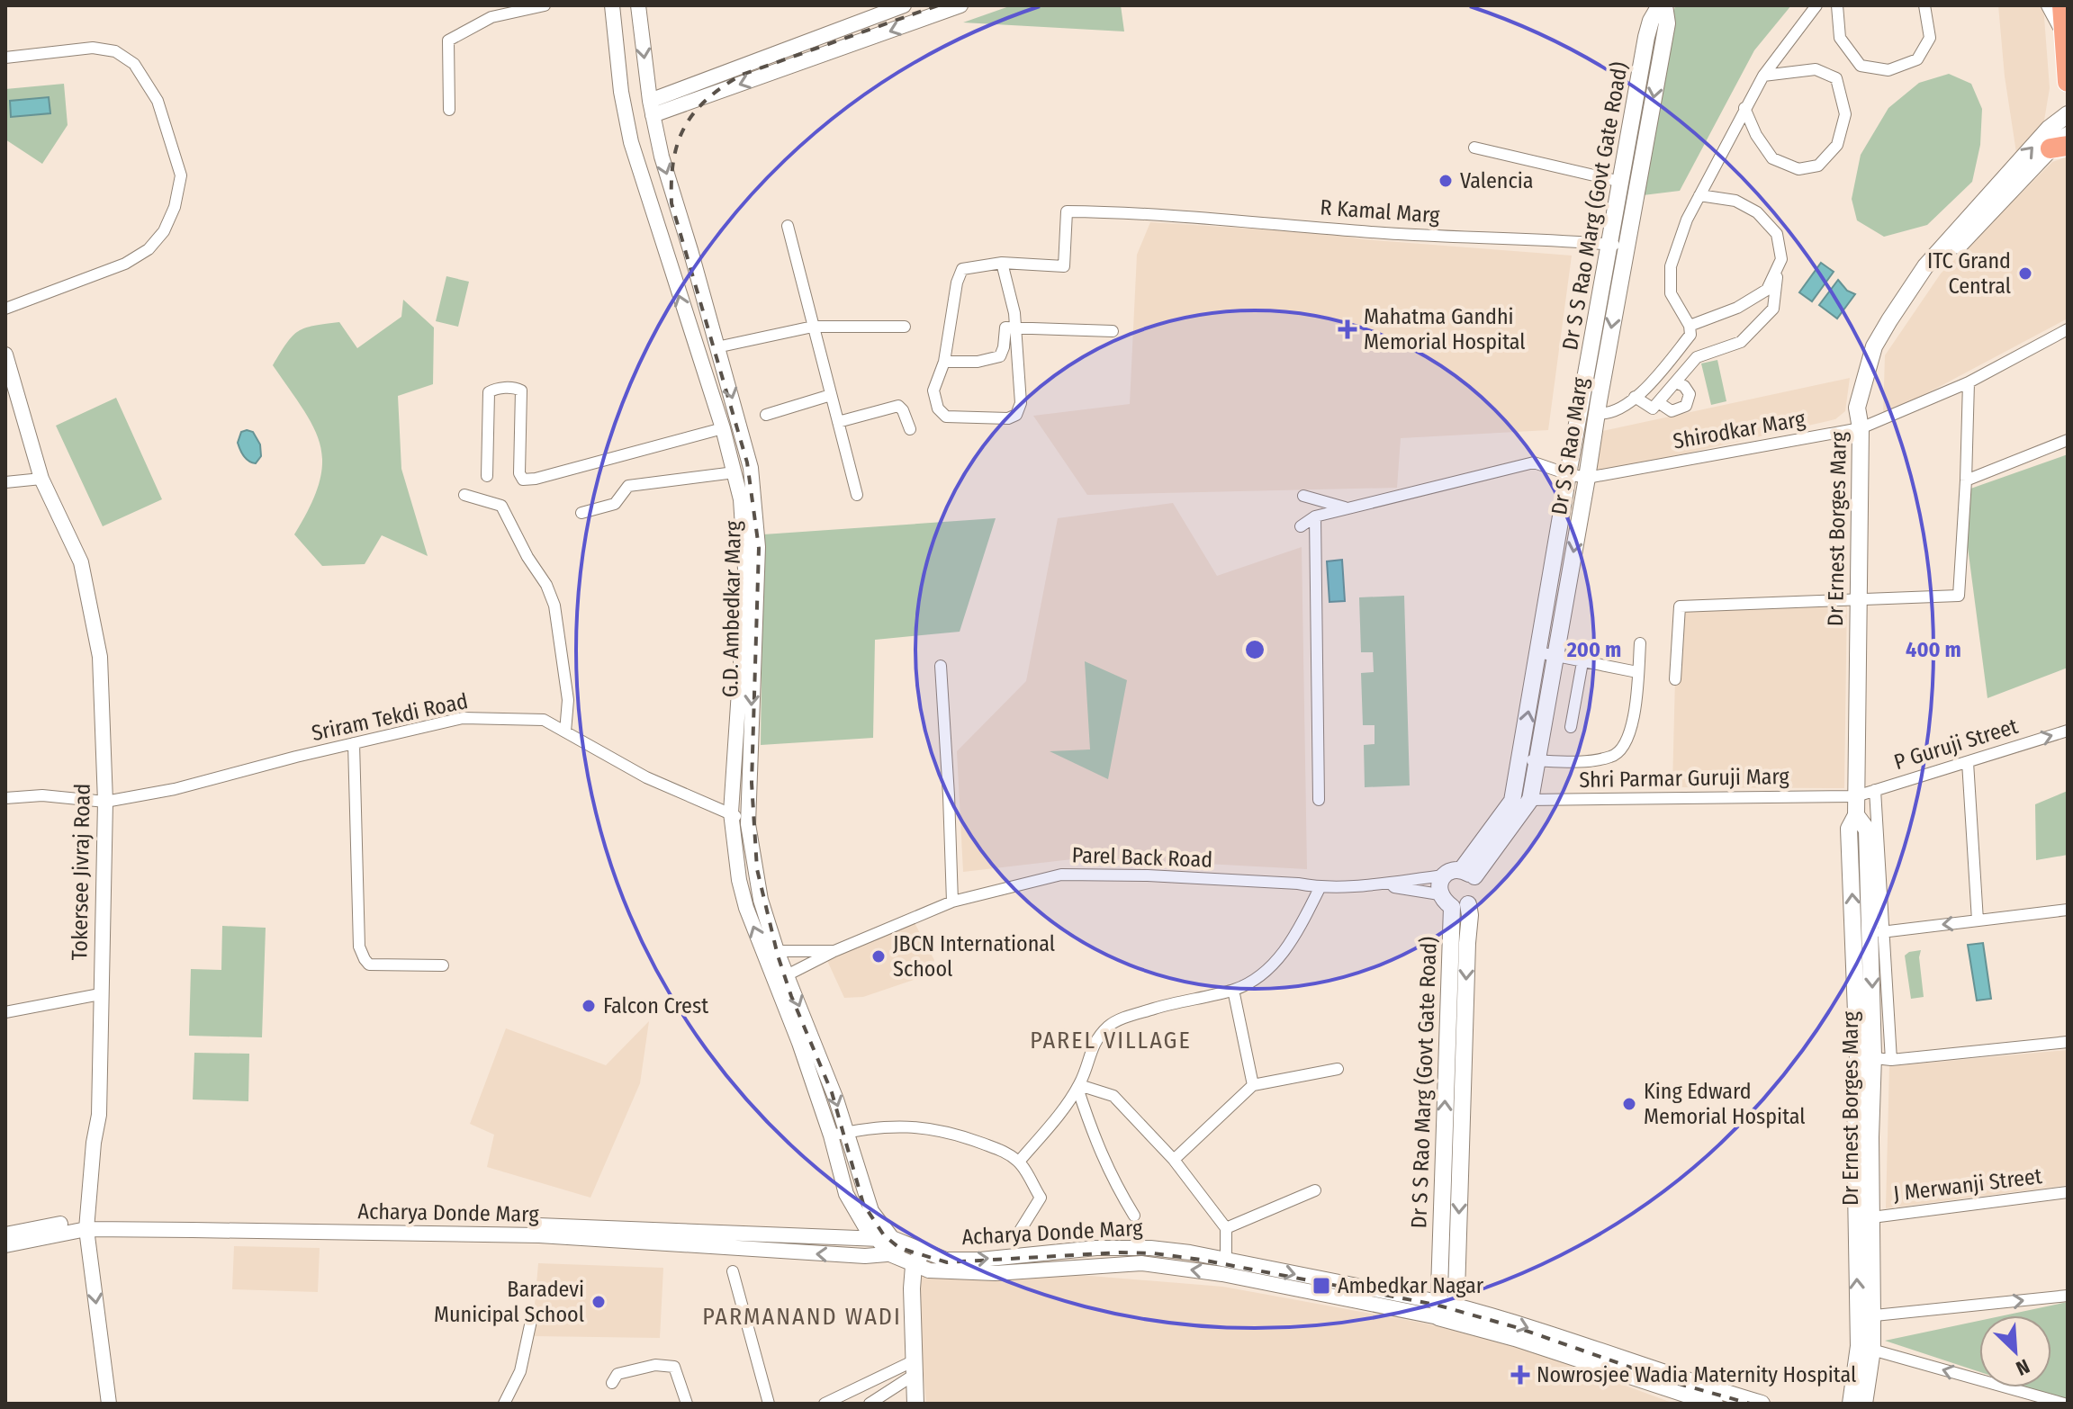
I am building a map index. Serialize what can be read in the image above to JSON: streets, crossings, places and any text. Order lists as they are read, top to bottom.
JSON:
{
  "streets": {
    "main road": [
      "Dr S S Rao Marg (Govt Gate Road)",
      "Dr S S Rao Marg",
      "Dr Ernest Borges Marg",
      "Acharya Donde Marg"
    ],
    "street": [
      "R Kamal Marg",
      "Shirodkar Marg",
      "G.D. Ambedkar Marg",
      "Sriram Tekdi Road",
      "P Guruji Street",
      "Shri Parmar Guruji Marg",
      "Parel Back Road",
      "Tokersee Jivraj Road",
      "J Merwanji Street"
    ]
  },
  "crossings": [
    ["Dr S S Rao Marg (Govt Gate Road)", "R Kamal Marg"],
    ["Dr S S Rao Marg (Govt Gate Road)", "Shirodkar Marg"],
    ["Dr S S Rao Marg (Govt Gate Road)", "Dr S S Rao Marg"],
    ["Dr S S Rao Marg (Govt Gate Road)", "Shri Parmar Guruji Marg"],
    ["Dr S S Rao Marg (Govt Gate Road)", "Parel Back Road"],
    ["Dr S S Rao Marg (Govt Gate Road)", "Acharya Donde Marg"],
    ["R Kamal Marg", "Dr S S Rao Marg"],
    ["Shirodkar Marg", "Dr S S Rao Marg"],
    ["Shirodkar Marg", "Dr Ernest Borges Marg"],
    ["Dr S S Rao Marg", "Shri Parmar Guruji Marg"],
    ["Dr S S Rao Marg", "Parel Back Road"],
    ["Dr Ernest Borges Marg", "P Guruji Street"],
    ["Dr Ernest Borges Marg", "Shri Parmar Guruji Marg"],
    ["Dr Ernest Borges Marg", "J Merwanji Street"],
    ["G.D. Ambedkar Marg", "Sriram Tekdi Road"],
    ["G.D. Ambedkar Marg", "Parel Back Road"],
    ["Sriram Tekdi Road", "Tokersee Jivraj Road"],
    ["P Guruji Street", "Shri Parmar Guruji Marg"],
    ["Tokersee Jivraj Road", "Acharya Donde Marg"]
  ],
  "one_way": ["Dr S S Rao Marg", "P Guruji Street"],
  "districts": ["PAREL VILLAGE", "PARMANAND WADI"],
  "places": {
    "other": [
      "Valencia",
      "ITC Grand Central",
      "JBCN International School",
      "Falcon Crest",
      "King Edward Memorial Hospital",
      "Baradevi Municipal School"
    ],
    "health": ["Mahatma Gandhi Memorial Hospital", "Nowrosjee Wadia Maternity Hospital"],
    "transit": ["Ambedkar Nagar"]
  },
  "north": "bottom right",
  "rings": ["200 m", "400 m"]
}
